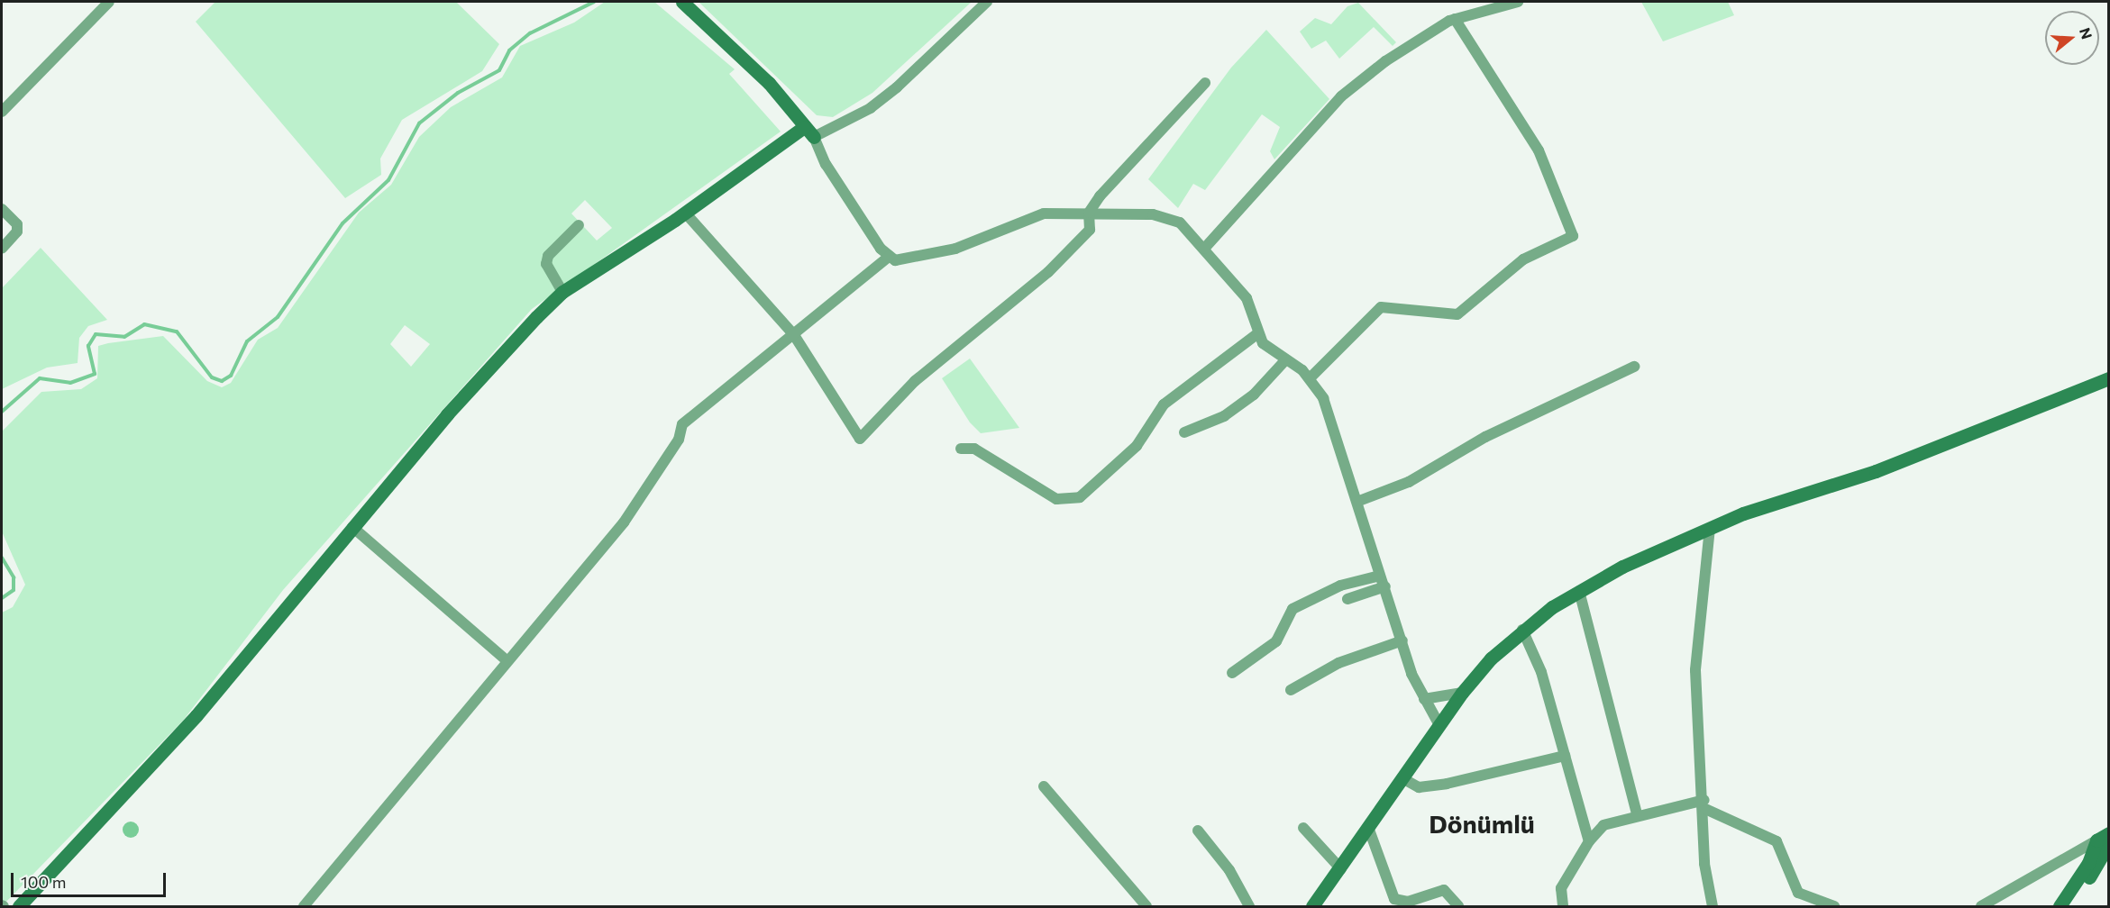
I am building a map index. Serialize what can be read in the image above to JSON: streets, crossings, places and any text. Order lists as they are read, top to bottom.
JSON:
{
  "districts": ["Dönümlü"],
  "scale_bar": "100 m",
  "north": "right"
}
